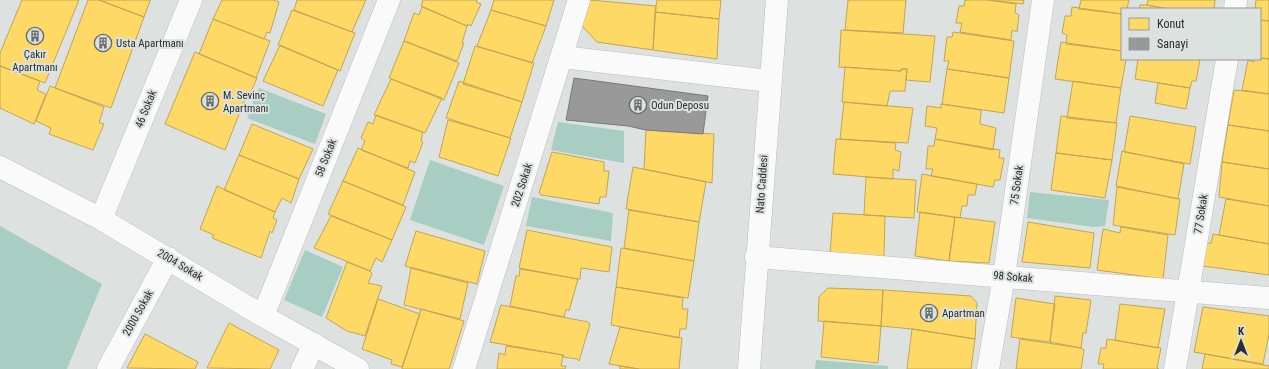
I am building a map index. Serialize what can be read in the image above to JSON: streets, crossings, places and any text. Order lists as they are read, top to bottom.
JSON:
{
  "streets": {
    "street": [
      "46 Sokak",
      "58 Sokak",
      "Nato Caddesi",
      "202 Sokak",
      "75 Sokak",
      "77 Sokak",
      "2004 Sokak",
      "98 Sokak",
      "2000 Sokak"
    ]
  },
  "crossings": [
    ["46 Sokak", "2004 Sokak"],
    ["58 Sokak", "2004 Sokak"],
    ["Nato Caddesi", "98 Sokak"],
    ["75 Sokak", "98 Sokak"],
    ["77 Sokak", "98 Sokak"],
    ["2004 Sokak", "2000 Sokak"]
  ],
  "places": {
    "building": [
      "Çakır Apartmanı",
      "Usta Apartmanı",
      "M. Sevinç Apartmanı",
      "Odun Deposu",
      "Apartman"
    ]
  },
  "legend": ["Konut", "Sanayi"],
  "north": "top"
}
